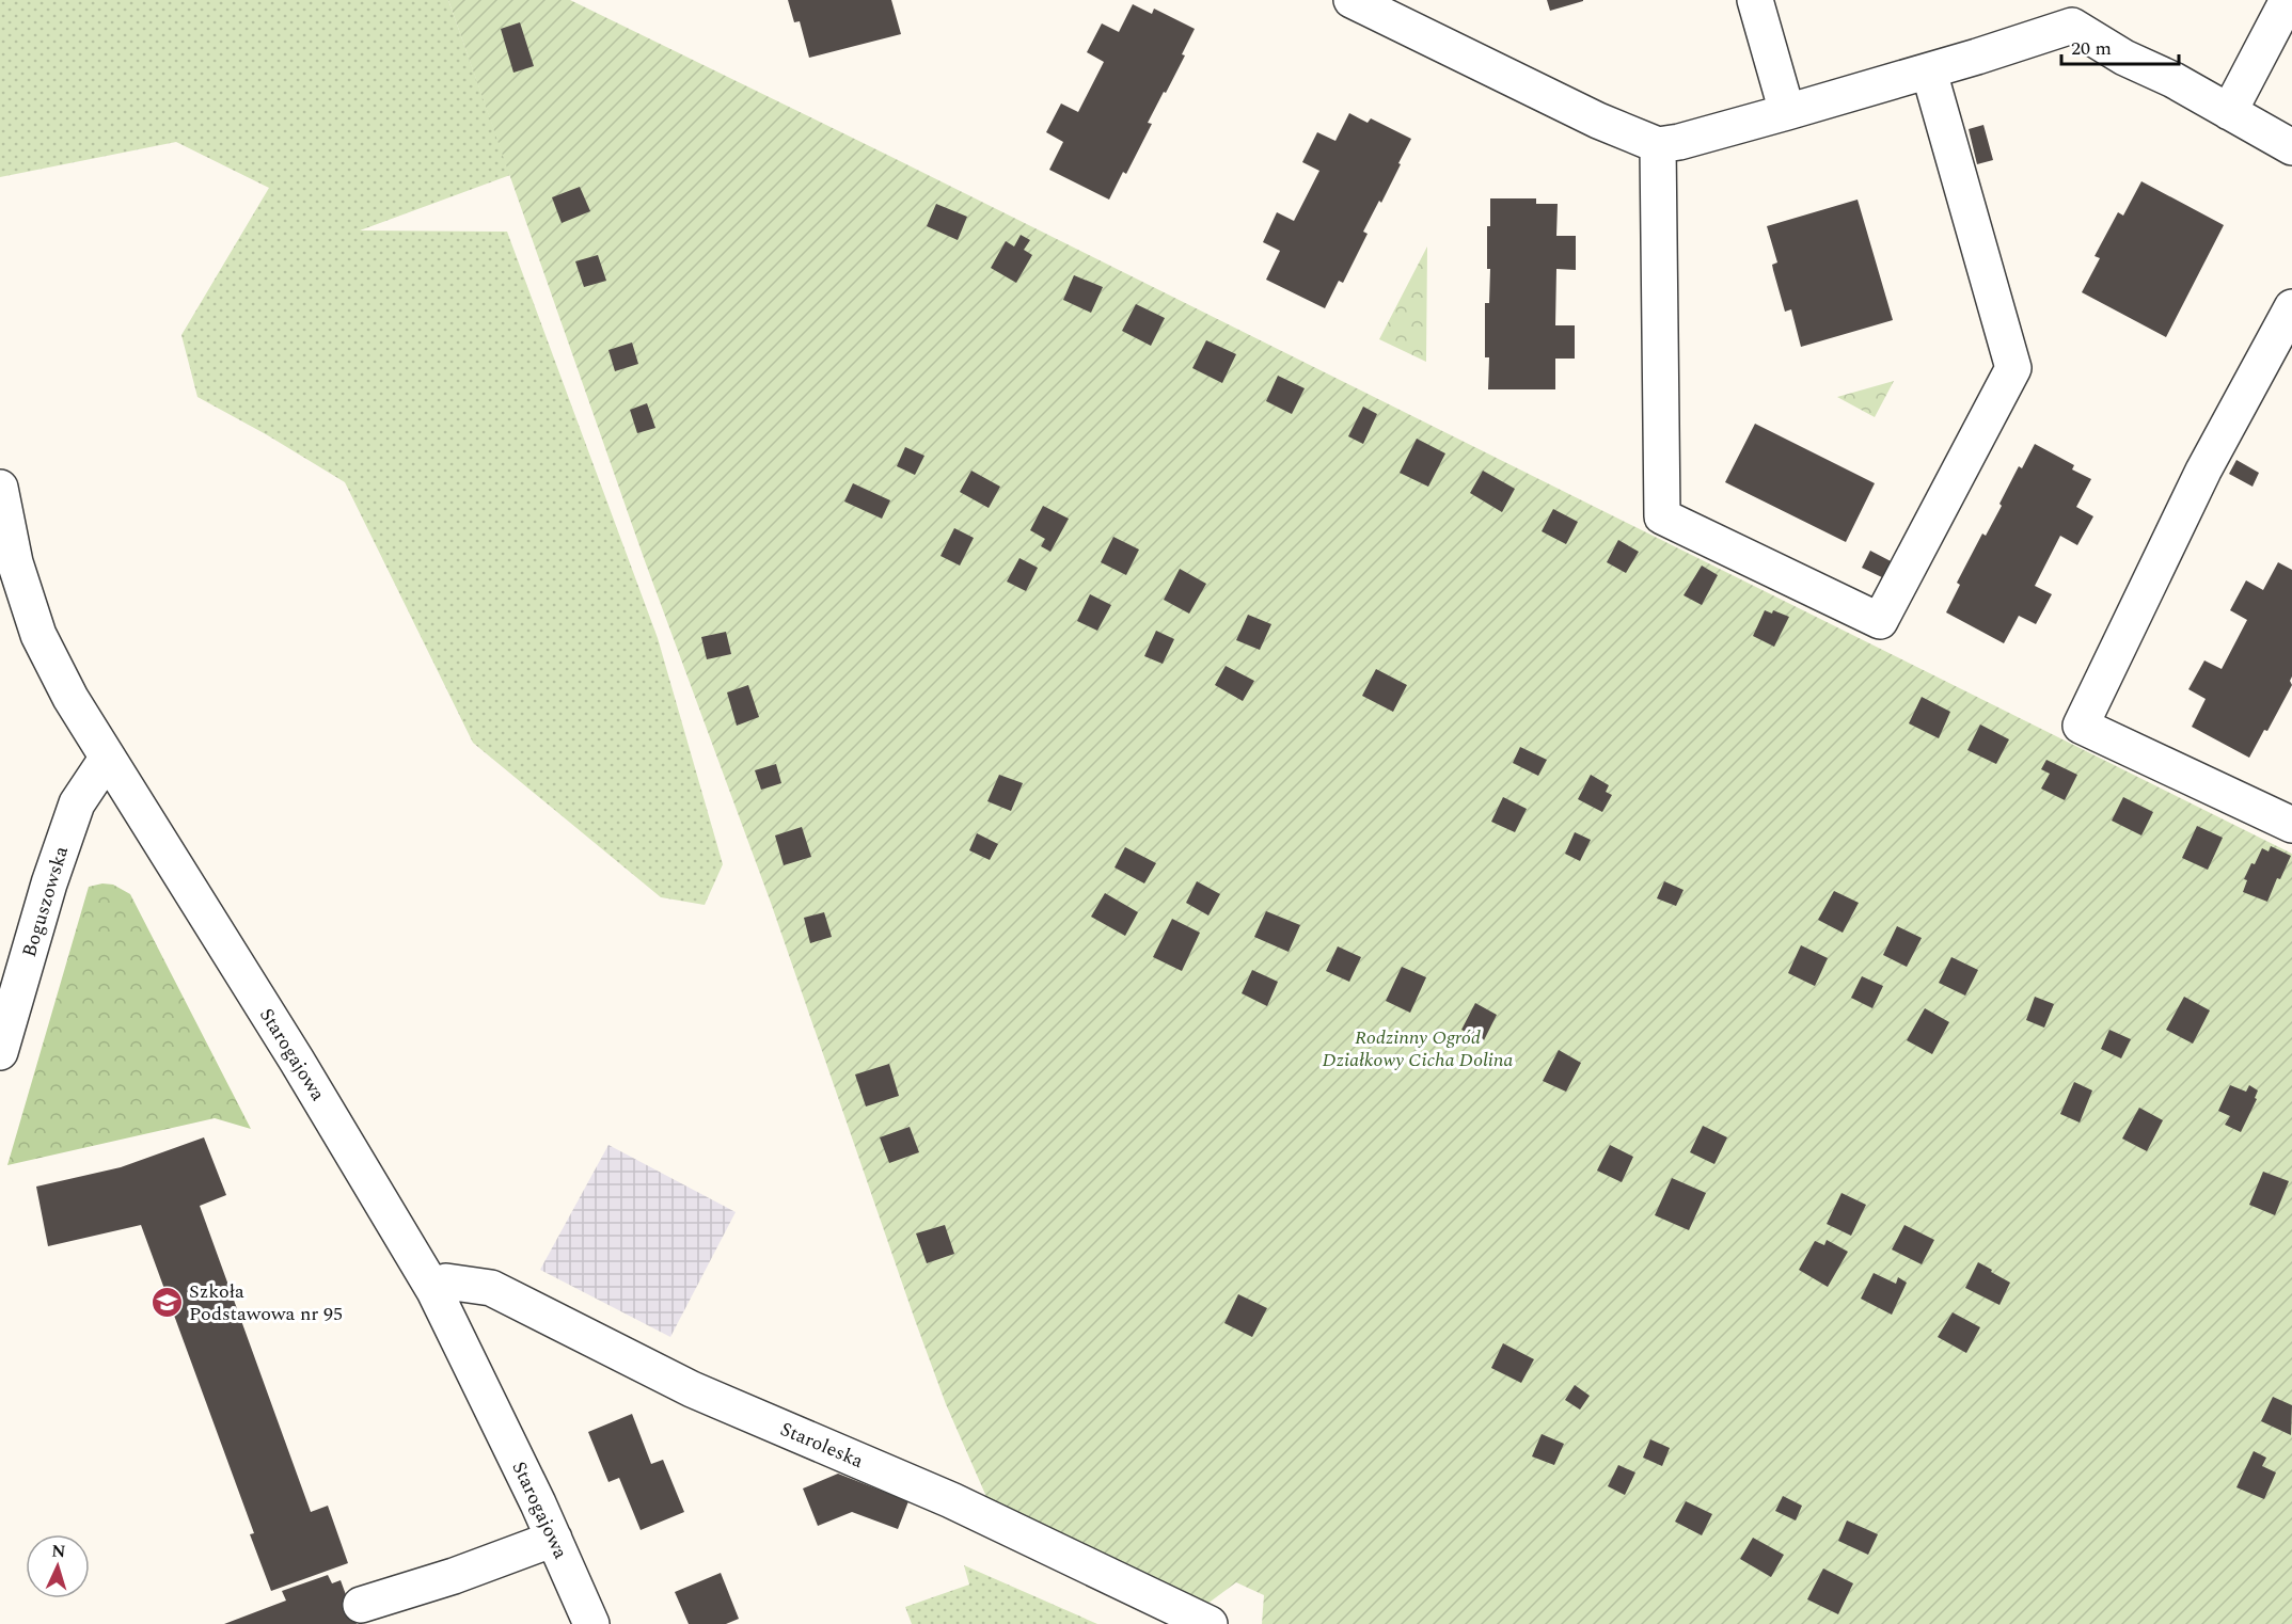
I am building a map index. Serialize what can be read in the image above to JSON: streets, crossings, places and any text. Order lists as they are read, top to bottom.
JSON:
{
  "streets": {
    "street": ["Boguszowska", "Starogajowa", "Staroleska"]
  },
  "crossings": [
    ["Boguszowska", "Starogajowa"],
    ["Starogajowa", "Staroleska"]
  ],
  "parks": ["Rodzinny Ogród Działkowy Cicha Dolina"],
  "places": {
    "school or university": ["Szkoła Podstawowa nr 95"]
  },
  "scale_bar": "20 m",
  "north": "top"
}
